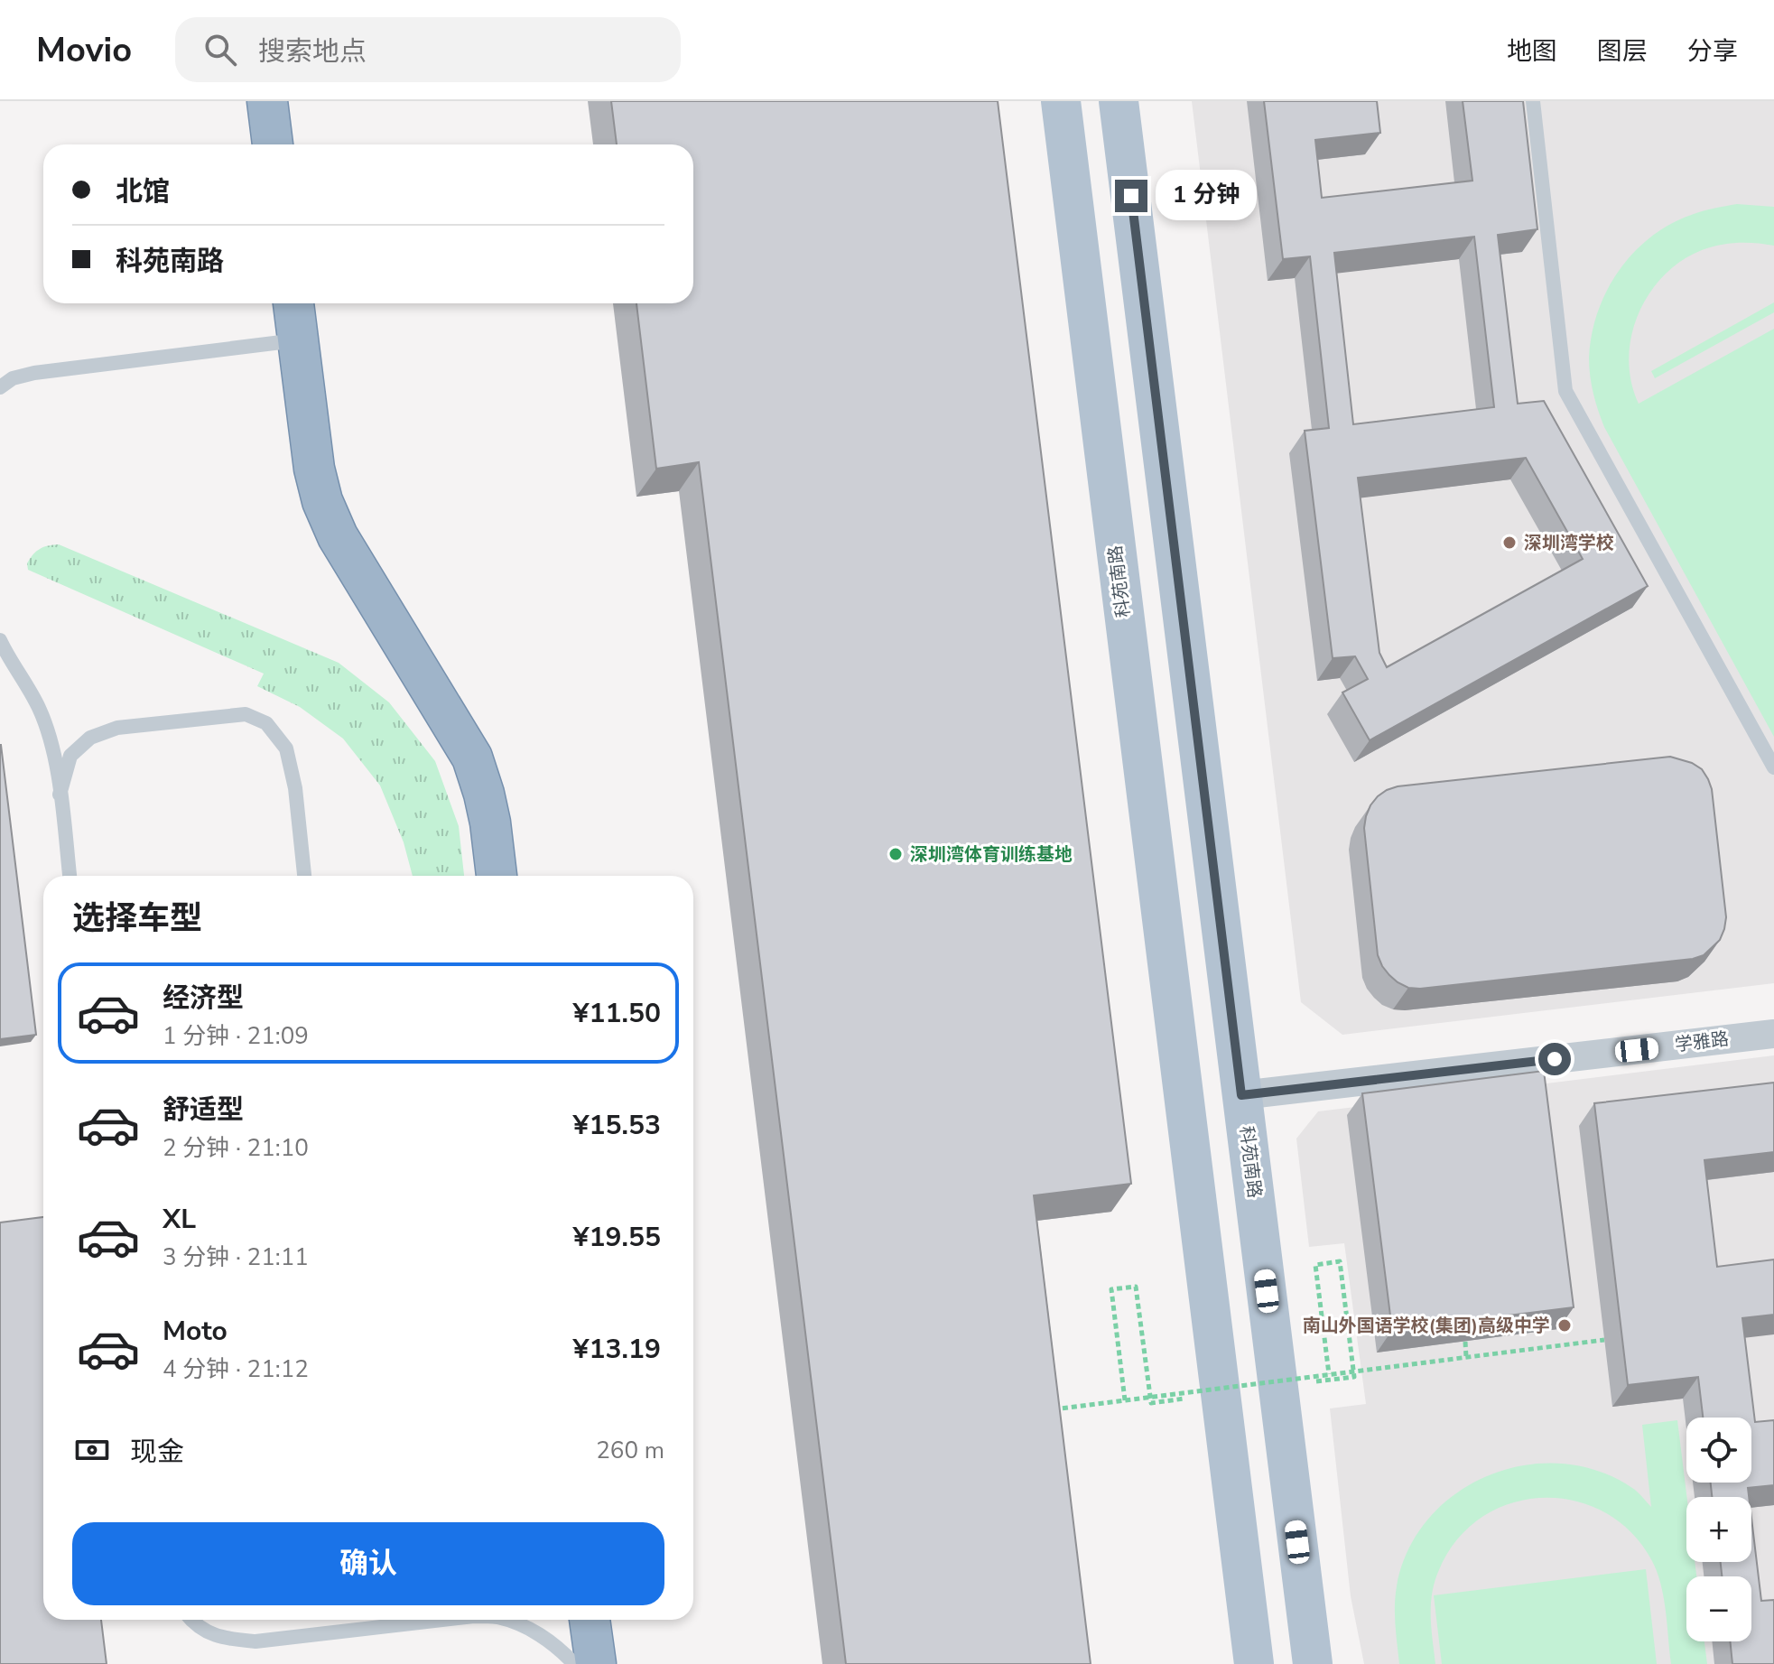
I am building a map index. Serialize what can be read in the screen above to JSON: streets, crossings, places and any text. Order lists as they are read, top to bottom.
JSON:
{
  "streets": {
    "main road": ["科苑南路"],
    "street": ["学雅路"]
  },
  "crossings": [
    ["科苑南路", "学雅路"]
  ],
  "places": ["深圳湾学校", "深圳湾体育训练基地", "南山外国语学校(集团)高级中学"],
  "page": {
    "header": "Movio",
    "search": "搜索地点",
    "nav": ["地图", "图层", "分享"],
    "banner": ["北馆", "科苑南路"],
    "bubble": "1 分钟",
    "heading": "选择车型",
    "list": [
      {
        "name": "经济型",
        "note": "1 分钟 · 21:09",
        "value": "¥11.50"
      },
      {
        "name": "舒适型",
        "note": "2 分钟 · 21:10",
        "value": "¥15.53"
      },
      {
        "name": "XL",
        "note": "3 分钟 · 21:11",
        "value": "¥19.55"
      },
      {
        "name": "Moto",
        "note": "4 分钟 · 21:12",
        "value": "¥13.19"
      }
    ],
    "pay": ["现金", "260 m"],
    "map_buttons": ["+", "−"],
    "buttons": "确认"
  }
}
